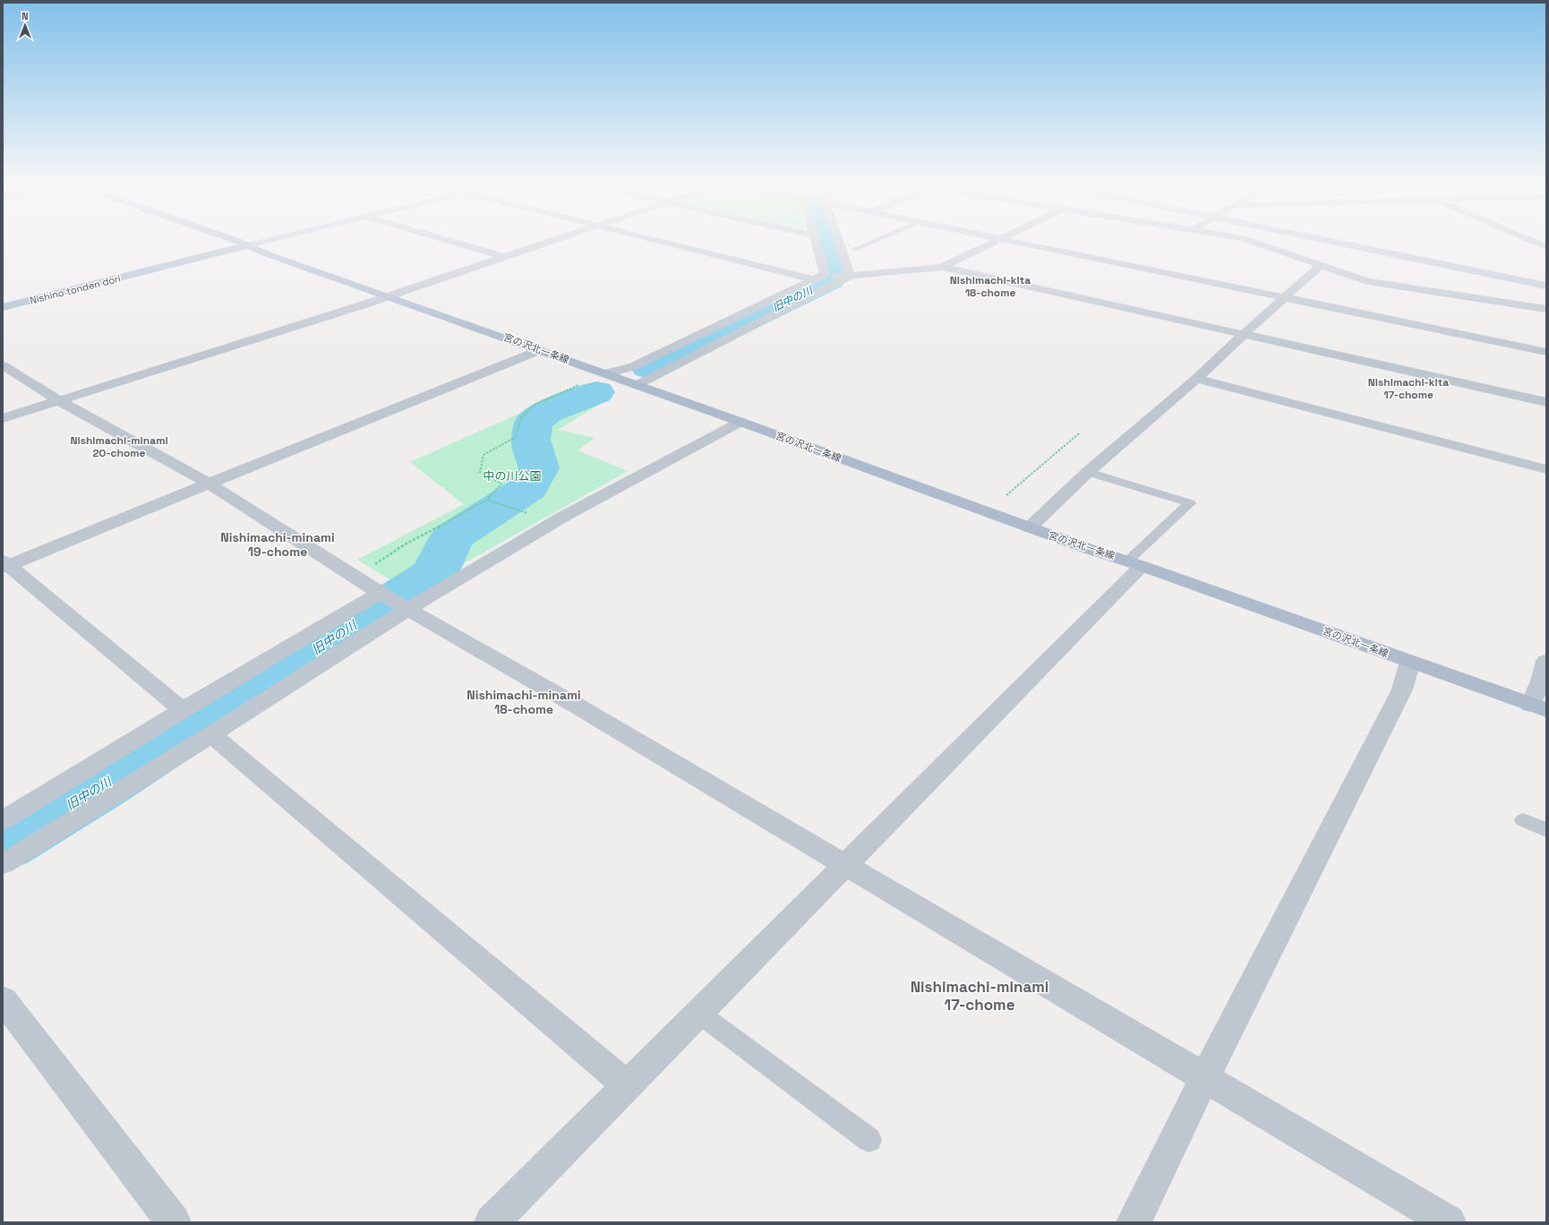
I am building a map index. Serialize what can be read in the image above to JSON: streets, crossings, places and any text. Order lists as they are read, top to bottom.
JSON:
{
  "streets": {
    "main road": ["Nishino tonden dori", "宮の沢北一条線"]
  },
  "crossings": [
    ["Nishino tonden dori", "宮の沢北一条線"]
  ],
  "districts": [
    "Nishimachi-kita 18-chome",
    "Nishimachi-kita 17-chome",
    "Nishimachi-minami 20-chome",
    "Nishimachi-minami 19-chome",
    "Nishimachi-minami 18-chome",
    "Nishimachi-minami 17-chome"
  ],
  "water": ["旧中の川"],
  "parks": ["中の川公園"],
  "north": "top"
}
